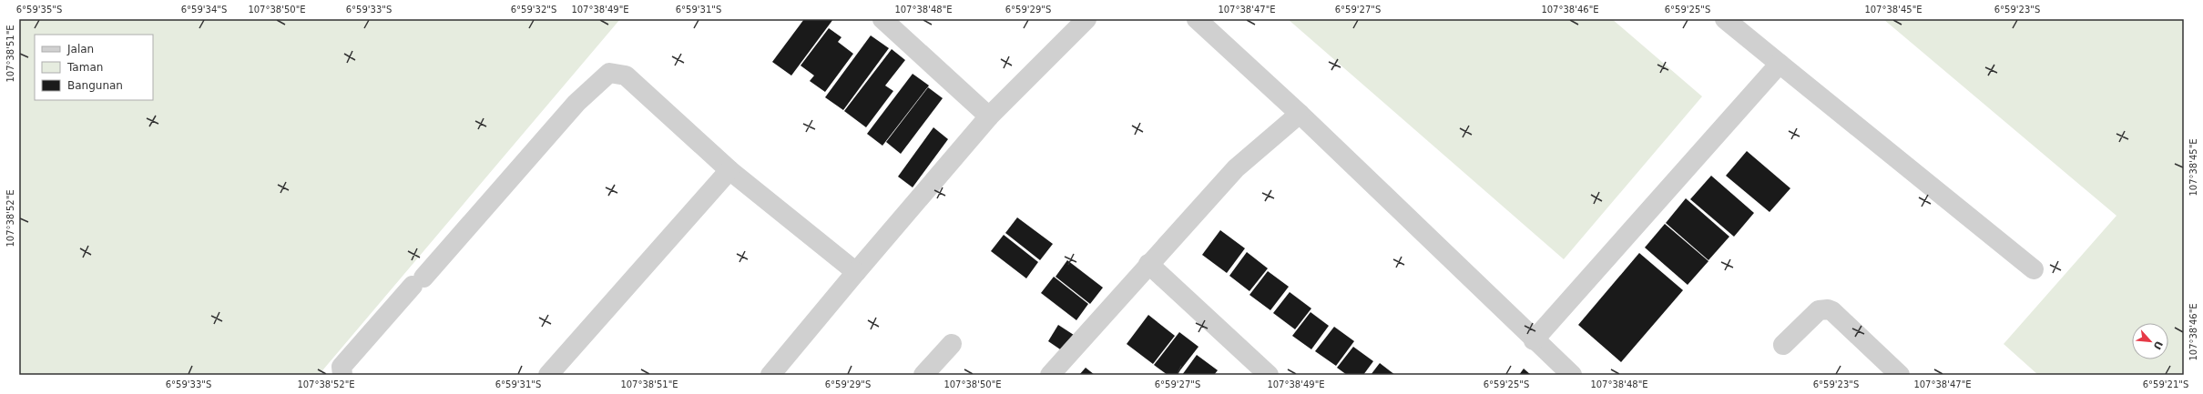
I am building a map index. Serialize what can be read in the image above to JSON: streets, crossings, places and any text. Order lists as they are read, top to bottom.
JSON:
{
  "legend": ["Jalan", "Taman", "Bangunan"],
  "north": "bottom right",
  "coordinates": [
    "6°59'35\"S",
    "6°59'34\"S",
    "107°38'50\"E",
    "6°59'33\"S",
    "6°59'32\"S",
    "107°38'49\"E",
    "6°59'31\"S",
    "107°38'48\"E",
    "6°59'29\"S",
    "107°38'47\"E",
    "6°59'27\"S",
    "107°38'46\"E",
    "6°59'25\"S",
    "107°38'45\"E",
    "6°59'23\"S",
    "107°38'51\"E",
    "107°38'52\"E",
    "6°59'21\"S"
  ]
}
